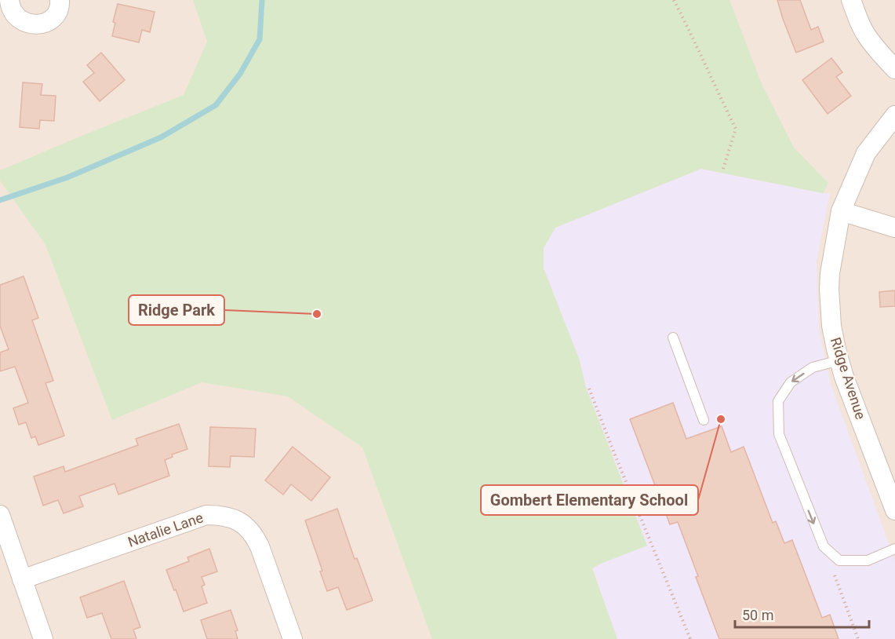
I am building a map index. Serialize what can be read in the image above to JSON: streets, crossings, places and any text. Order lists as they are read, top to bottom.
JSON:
{
  "streets": {
    "street": ["Ridge Avenue", "Natalie Lane"]
  },
  "places": ["Ridge Park", "Gombert Elementary School"],
  "scale_bar": "50 m"
}
